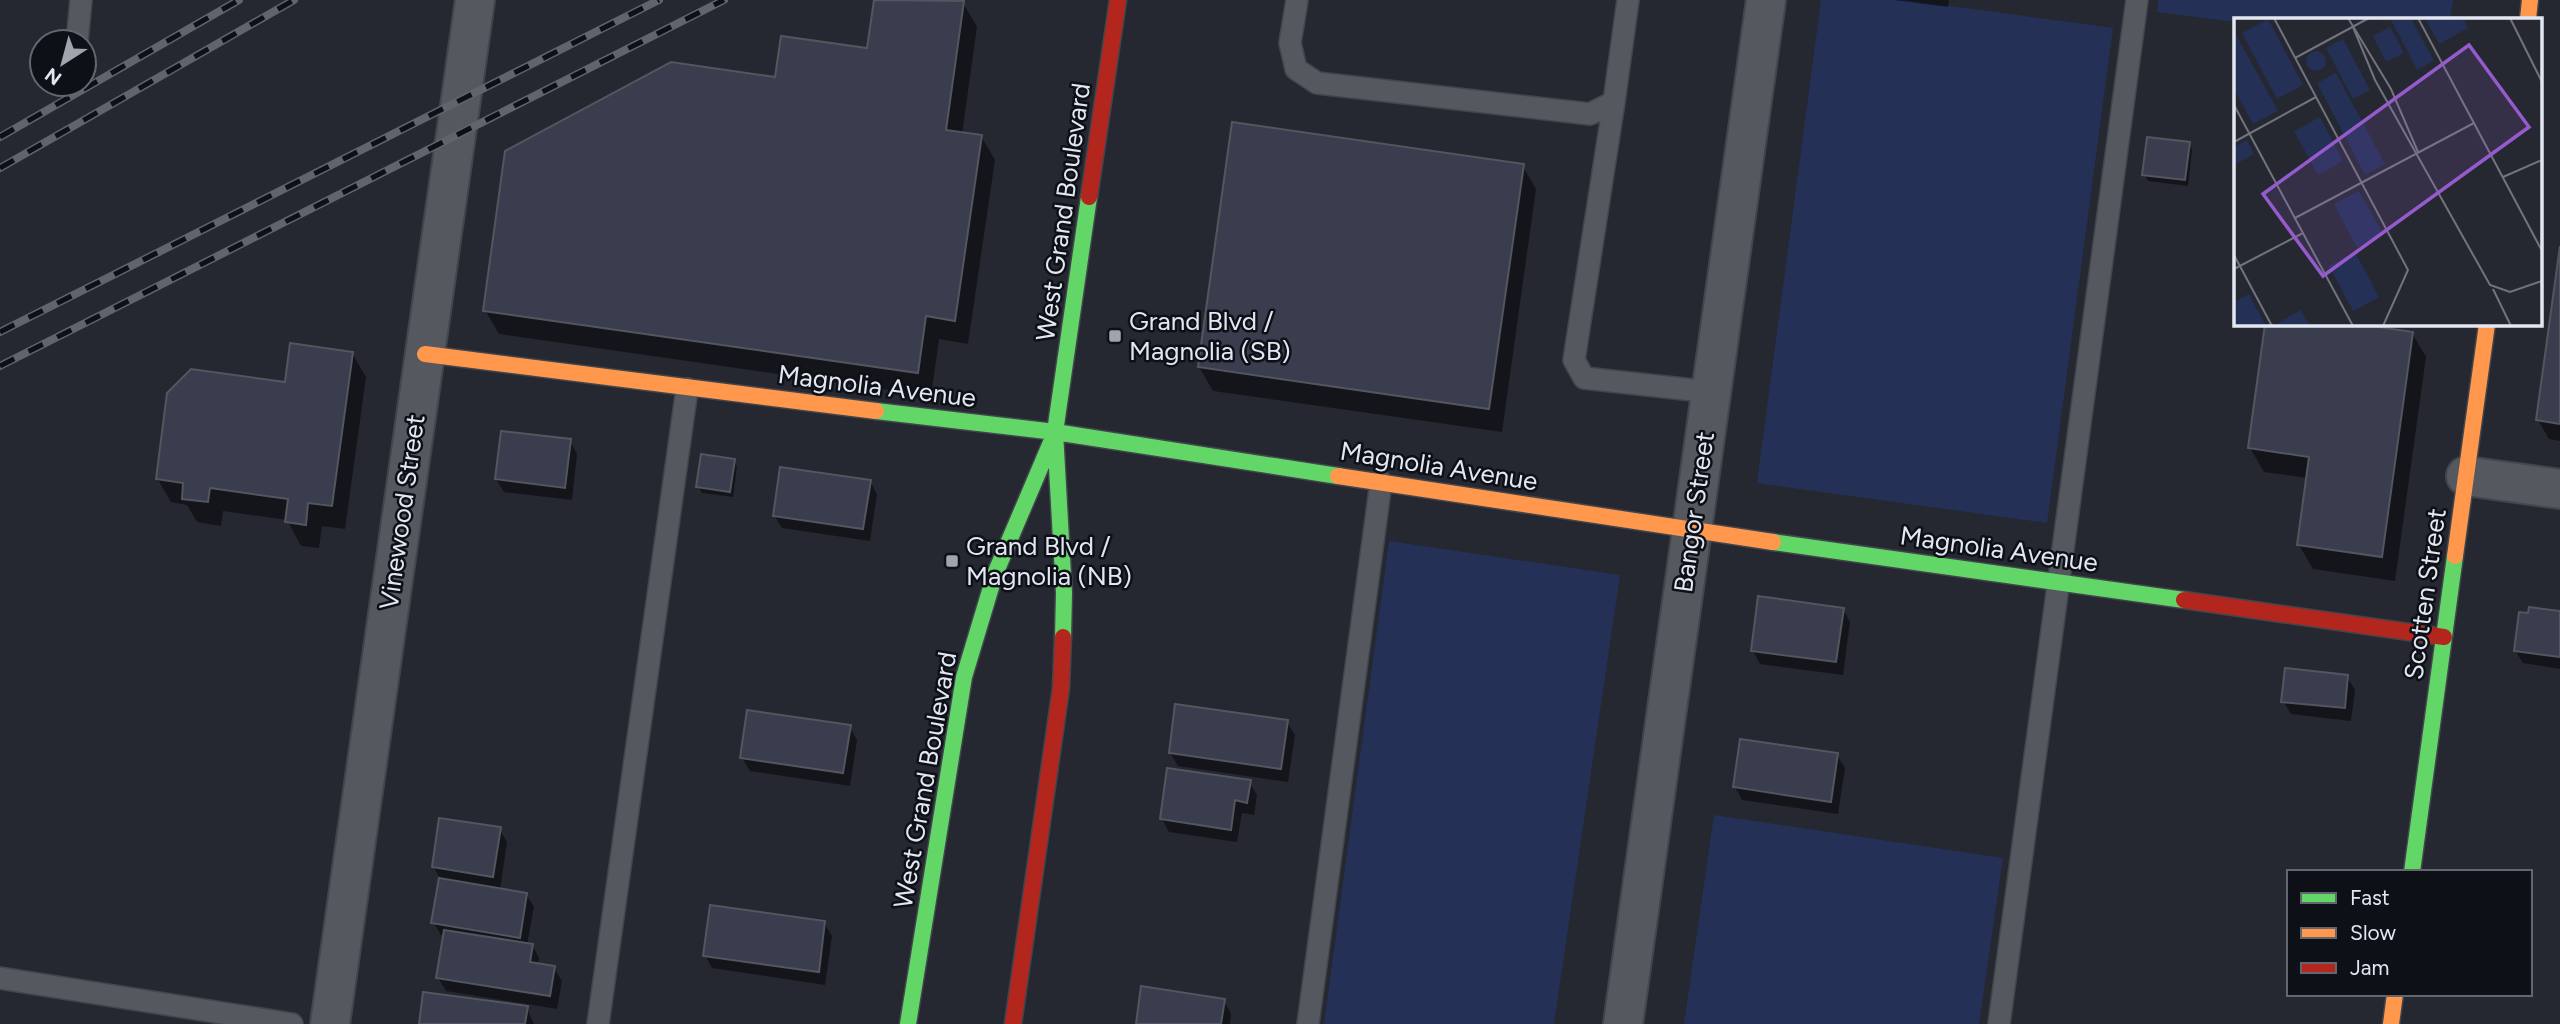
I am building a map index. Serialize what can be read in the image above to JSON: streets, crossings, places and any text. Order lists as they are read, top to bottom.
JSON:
{
  "streets": {
    "street": [
      "West Grand Boulevard",
      "Magnolia Avenue",
      "Vinewood Street",
      "Bangor Street",
      "Scotten Street"
    ]
  },
  "crossings": [
    ["West Grand Boulevard", "Magnolia Avenue"],
    ["Magnolia Avenue", "Vinewood Street"],
    ["Magnolia Avenue", "Bangor Street"],
    ["Magnolia Avenue", "Scotten Street"]
  ],
  "places": {
    "transit": ["Grand Blvd / Magnolia (SB)", "Grand Blvd / Magnolia (NB)"]
  },
  "legend": ["Fast", "Slow", "Jam"],
  "north": "bottom left"
}
